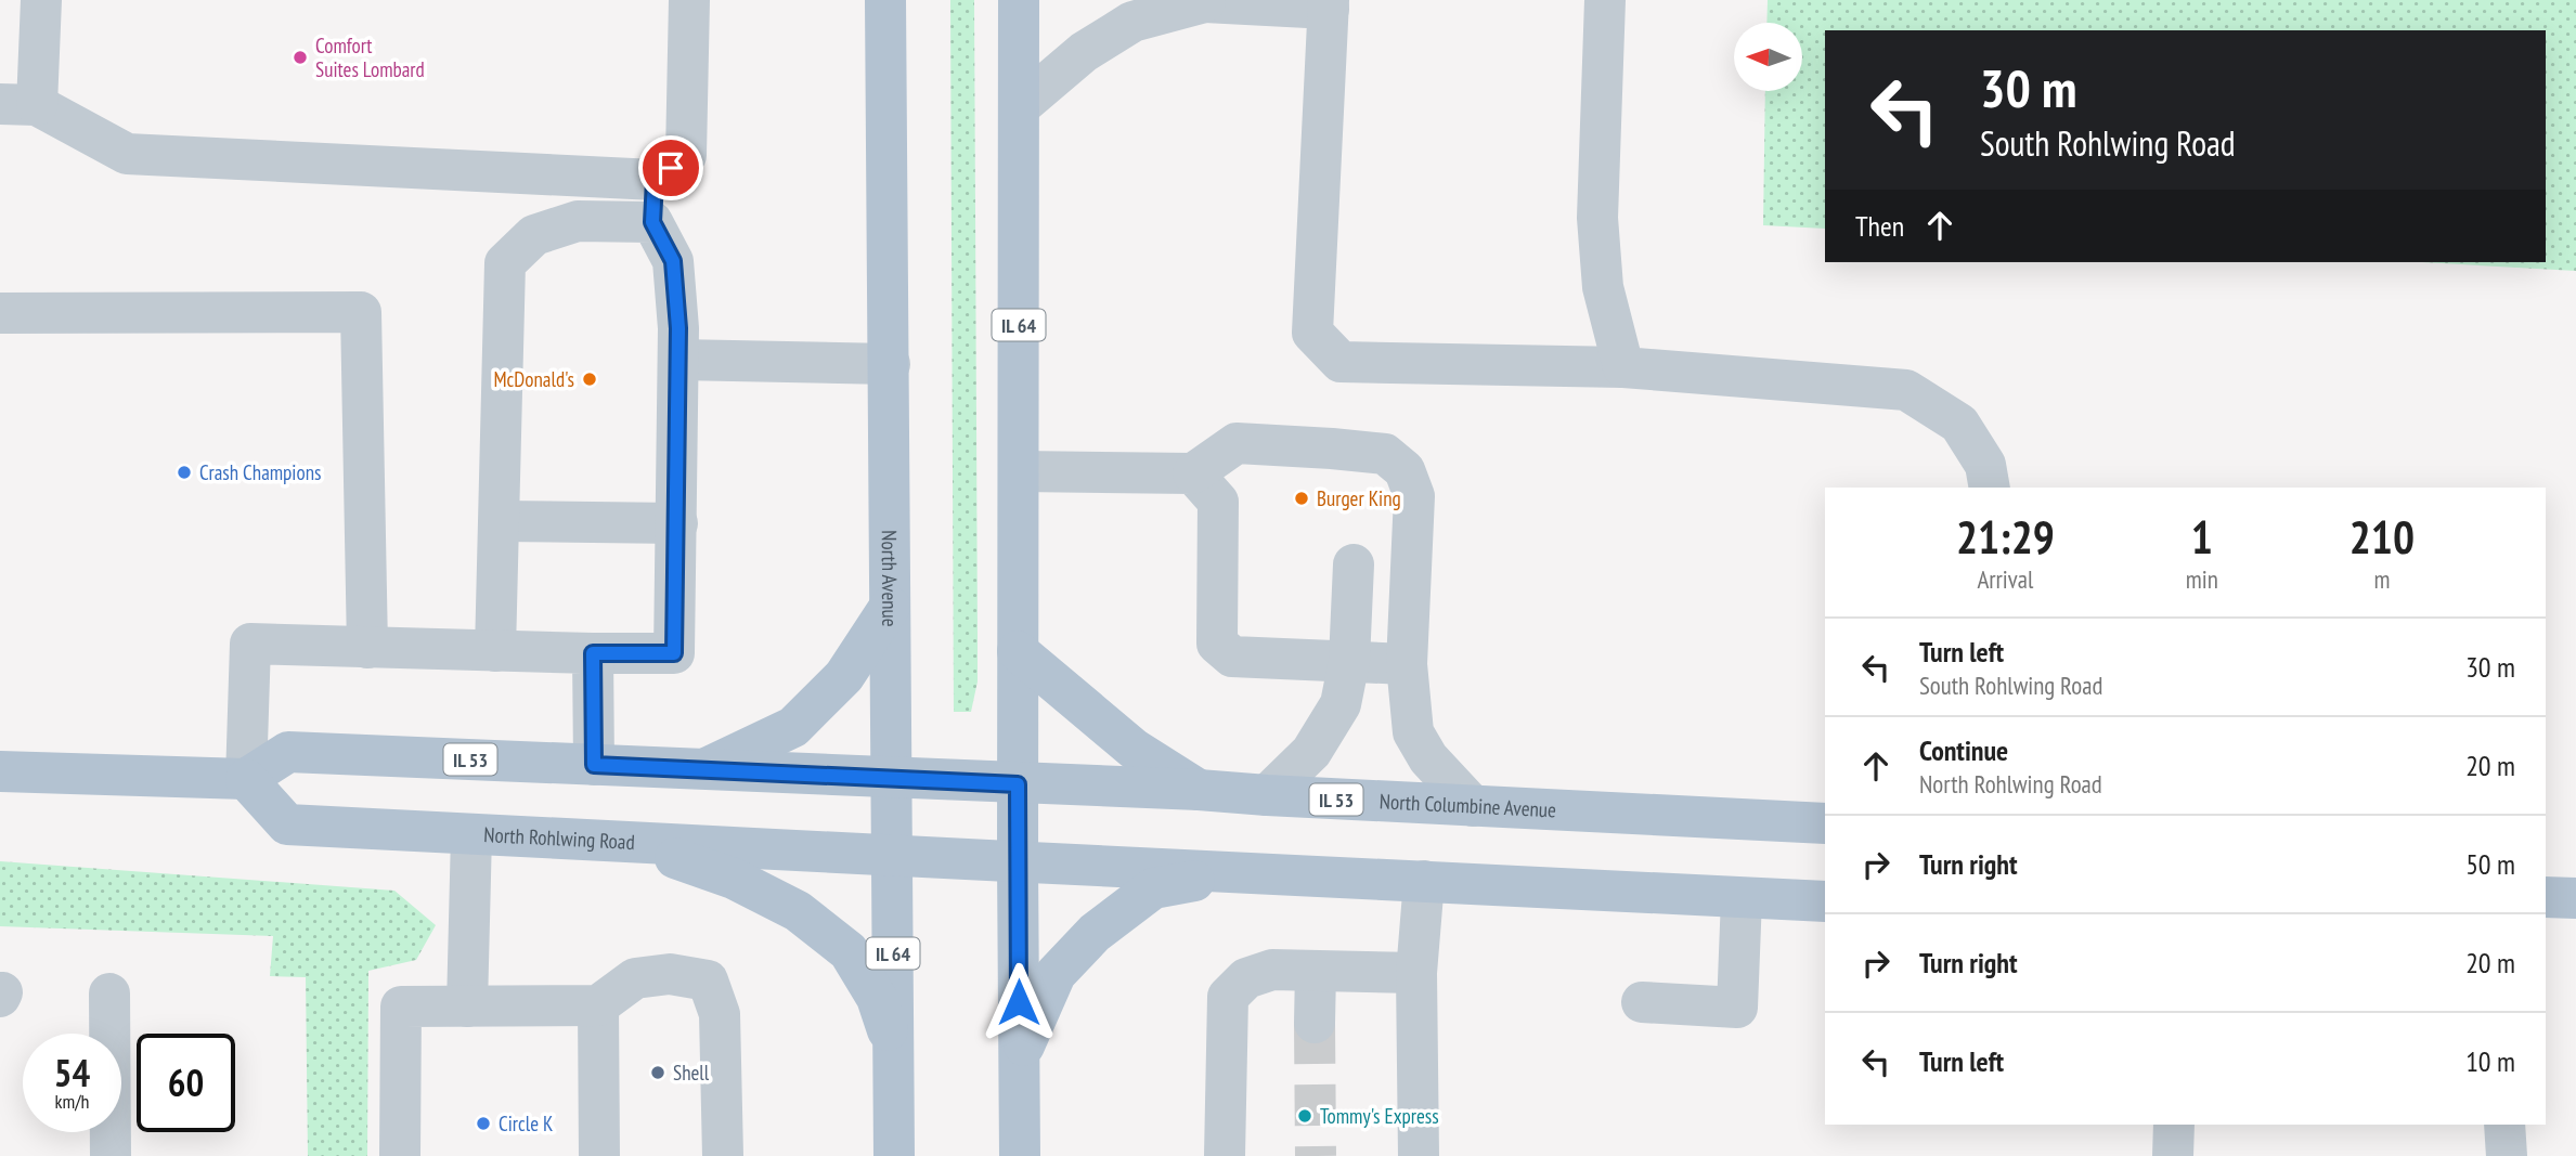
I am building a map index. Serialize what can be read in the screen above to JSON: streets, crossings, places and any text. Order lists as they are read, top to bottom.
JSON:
{
  "streets": {
    "main road": [
      "IL 64",
      "North Avenue",
      "IL 53",
      "North Columbine Avenue",
      "North Rohlwing Road"
    ]
  },
  "crossings": [
    ["IL 64", "IL 53"],
    ["IL 64", "North Columbine Avenue"],
    ["IL 64", "North Rohlwing Road"],
    ["North Avenue", "IL 53"],
    ["North Avenue", "North Rohlwing Road"],
    ["IL 53", "North Columbine Avenue"],
    ["IL 53", "North Rohlwing Road"]
  ],
  "places": [
    "Comfort Suites Lombard",
    "McDonald's",
    "Crash Champions",
    "Burger King",
    "Shell",
    "Tommy's Express",
    "Circle K"
  ],
  "north": "left",
  "page": {
    "turn": ["30 m", "South Rohlwing Road"],
    "then": "Then",
    "eta": [
      "21:29",
      "Arrival",
      "1",
      "min",
      "210",
      "m"
    ],
    "list": [
      {
        "name": "Turn left",
        "note": "South Rohlwing Road",
        "value": "30 m"
      },
      {
        "name": "Continue",
        "note": "North Rohlwing Road",
        "value": "20 m"
      },
      {
        "name": "Turn right",
        "value": "50 m"
      },
      {
        "name": "Turn right",
        "value": "20 m"
      },
      {
        "name": "Turn left",
        "value": "10 m"
      }
    ],
    "speed": "54 km/h",
    "limit": "60"
  }
}
